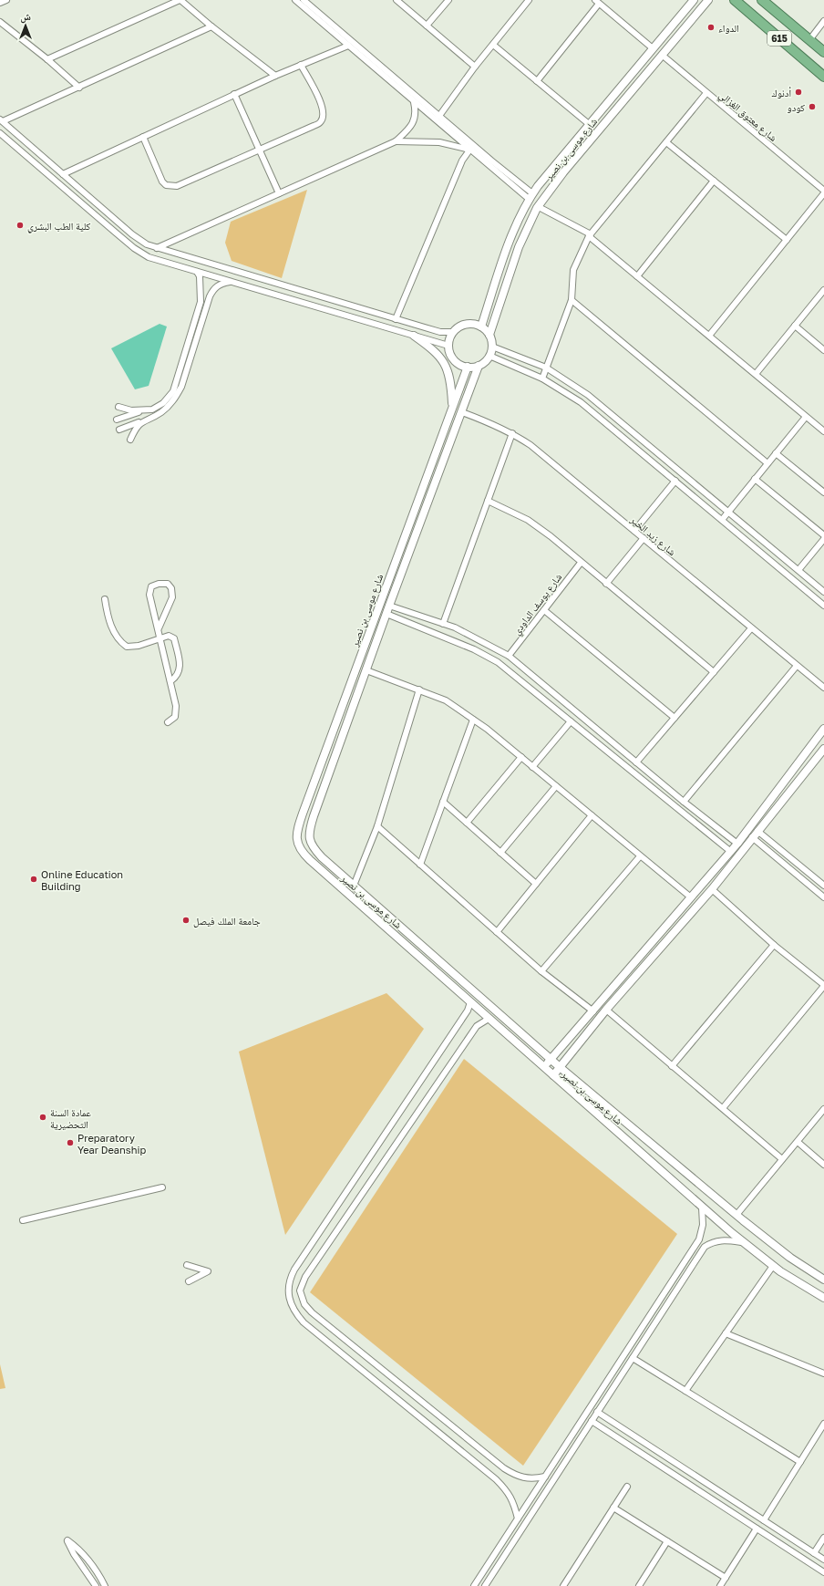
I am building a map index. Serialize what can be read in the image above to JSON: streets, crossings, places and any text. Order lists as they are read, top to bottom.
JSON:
{
  "streets": {
    "highway": ["615"],
    "street": [
      "شارع معتوق الغزالي",
      "شارع موسى بن نصير",
      "شارع زيد الخير",
      "شارع يوسف الداودي"
    ]
  },
  "crossings": [
    ["شارع معتوق الغزالي", "شارع موسى بن نصير"],
    ["شارع موسى بن نصير", "شارع زيد الخير"]
  ],
  "places": [
    "الدواء",
    "أدنوك",
    "كودو",
    "كلية الطب البشري",
    "Online Education Building",
    "جامعة الملك فيصل",
    "عمادة السنة التحضيرية",
    "Preparatory Year Deanship"
  ],
  "north": "top"
}
